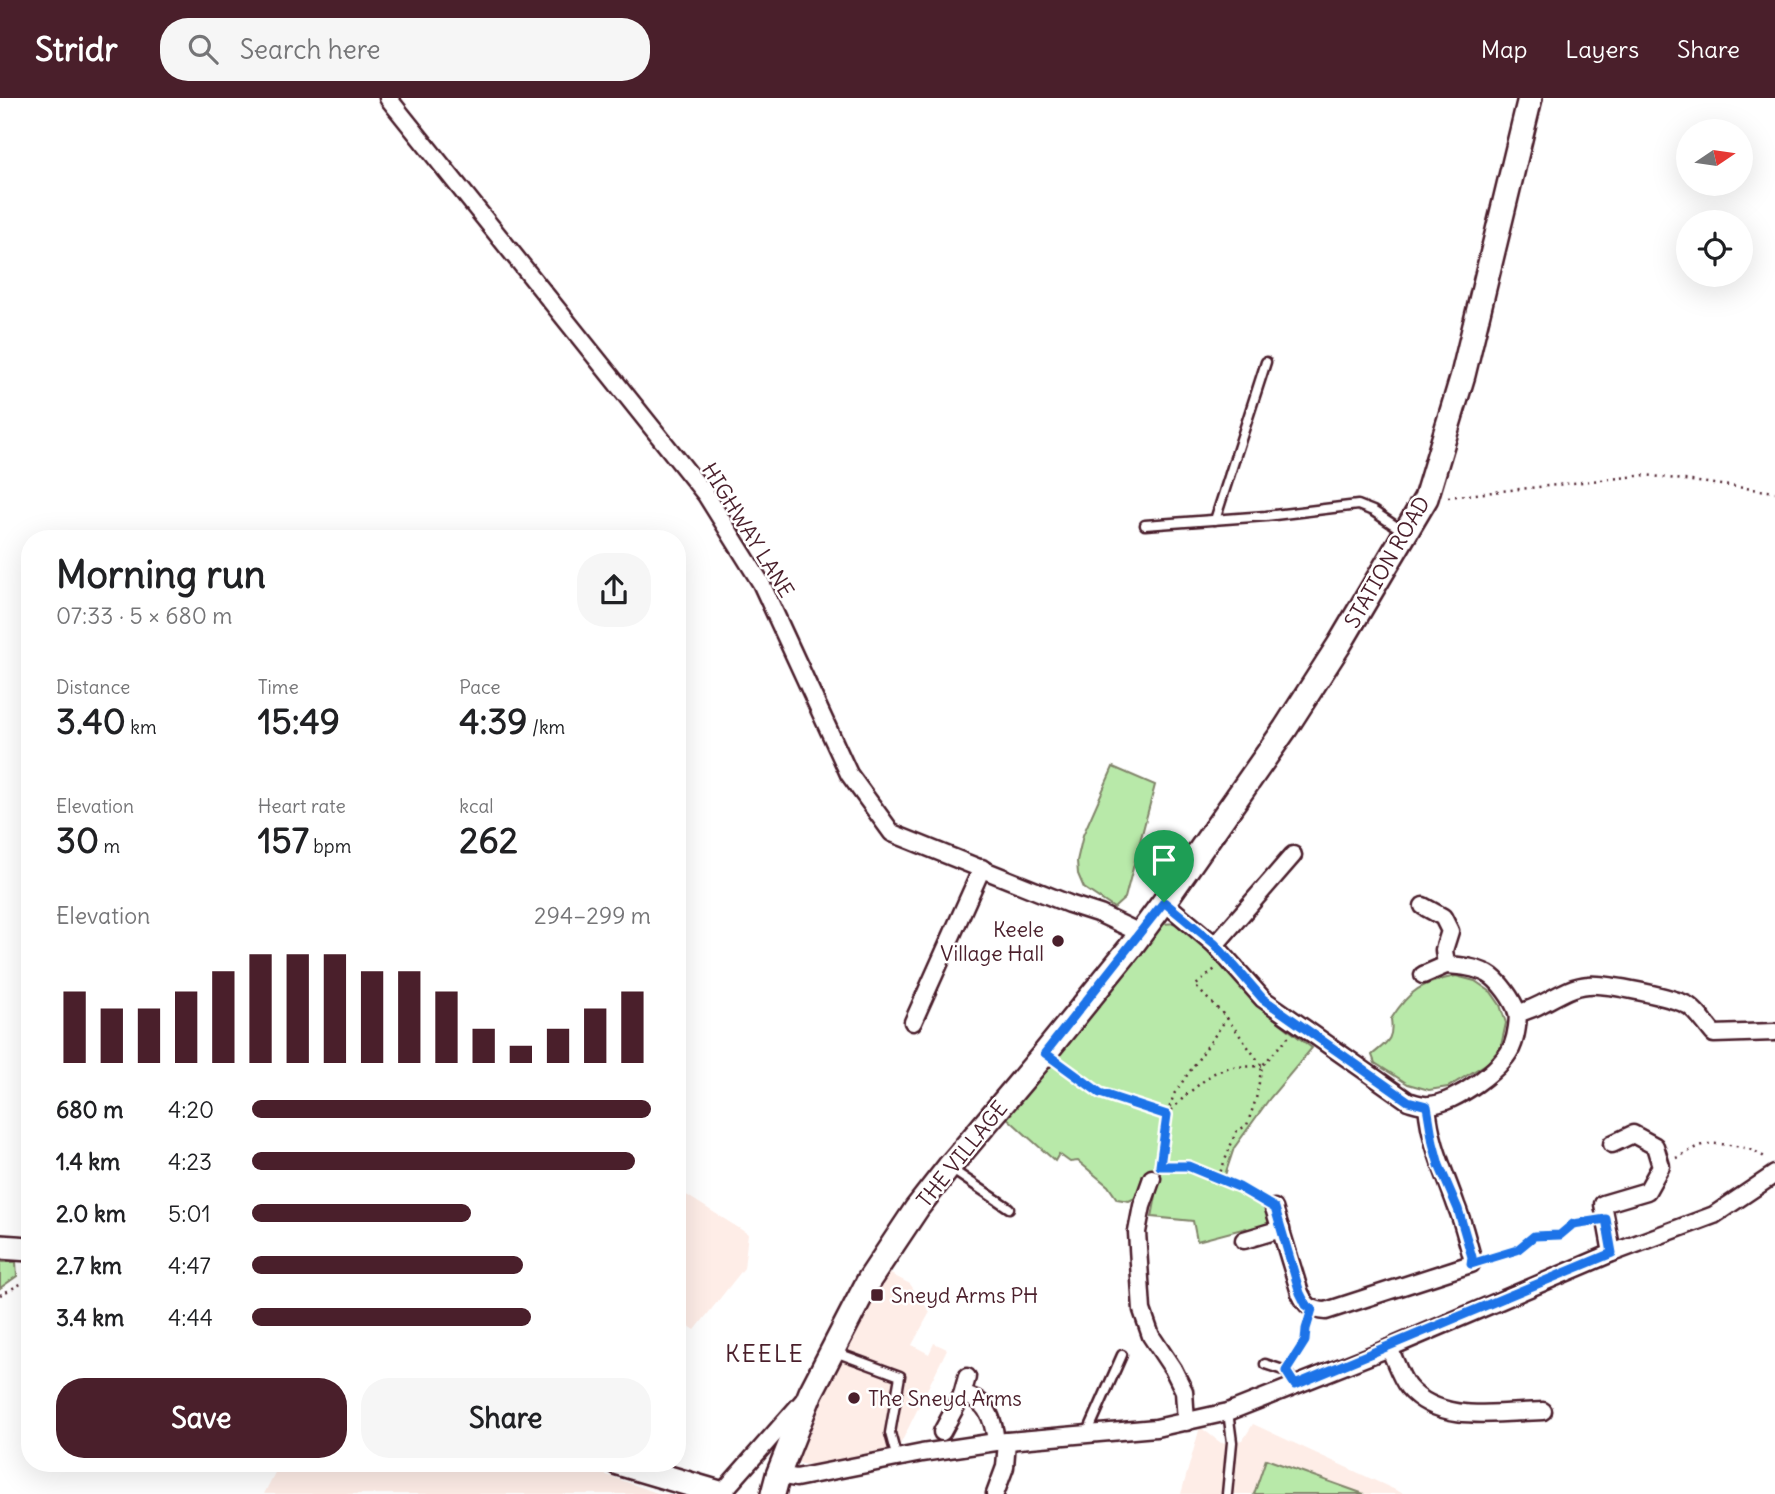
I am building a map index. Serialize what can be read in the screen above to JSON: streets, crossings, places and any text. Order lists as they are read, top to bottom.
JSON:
{
  "streets": {
    "street": ["HIGHWAY LANE", "STATION ROAD", "THE VILLAGE"]
  },
  "crossings": [
    ["HIGHWAY LANE", "STATION ROAD"],
    ["HIGHWAY LANE", "THE VILLAGE"],
    ["STATION ROAD", "THE VILLAGE"]
  ],
  "districts": ["KEELE"],
  "places": {
    "other": ["Keele Village Hall", "The Sneyd Arms"],
    "transit": ["Sneyd Arms PH"]
  },
  "north": "right",
  "page": {
    "header": "Stridr",
    "search": "Search here",
    "nav": ["Map", "Layers", "Share"],
    "heading": ["Morning run", "07:33 · 5 × 680 m"],
    "stats": [
      ["Distance", "3.40 km"],
      ["Time", "15:49"],
      ["Pace", "4:39 /km"],
      ["Elevation", "30 m"],
      ["Heart rate", "157 bpm"],
      ["kcal", "262"]
    ],
    "chart": ["Elevation", "294–299 m"],
    "list": [
      {
        "name": "680 m",
        "note": "4:20"
      },
      {
        "name": "1.4 km",
        "note": "4:23"
      },
      {
        "name": "2.0 km",
        "note": "5:01"
      },
      {
        "name": "2.7 km",
        "note": "4:47"
      },
      {
        "name": "3.4 km",
        "note": "4:44"
      }
    ],
    "buttons": ["Save", "Share"]
  }
}
